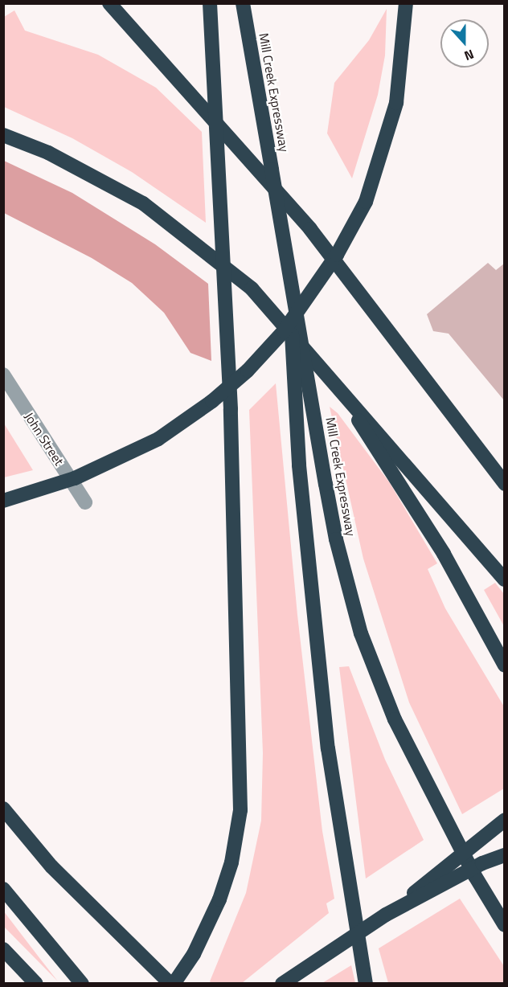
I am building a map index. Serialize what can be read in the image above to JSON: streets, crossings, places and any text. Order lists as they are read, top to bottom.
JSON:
{
  "streets": {
    "highway": ["Mill Creek Expressway"],
    "street": ["John Street"]
  },
  "north": "bottom"
}
